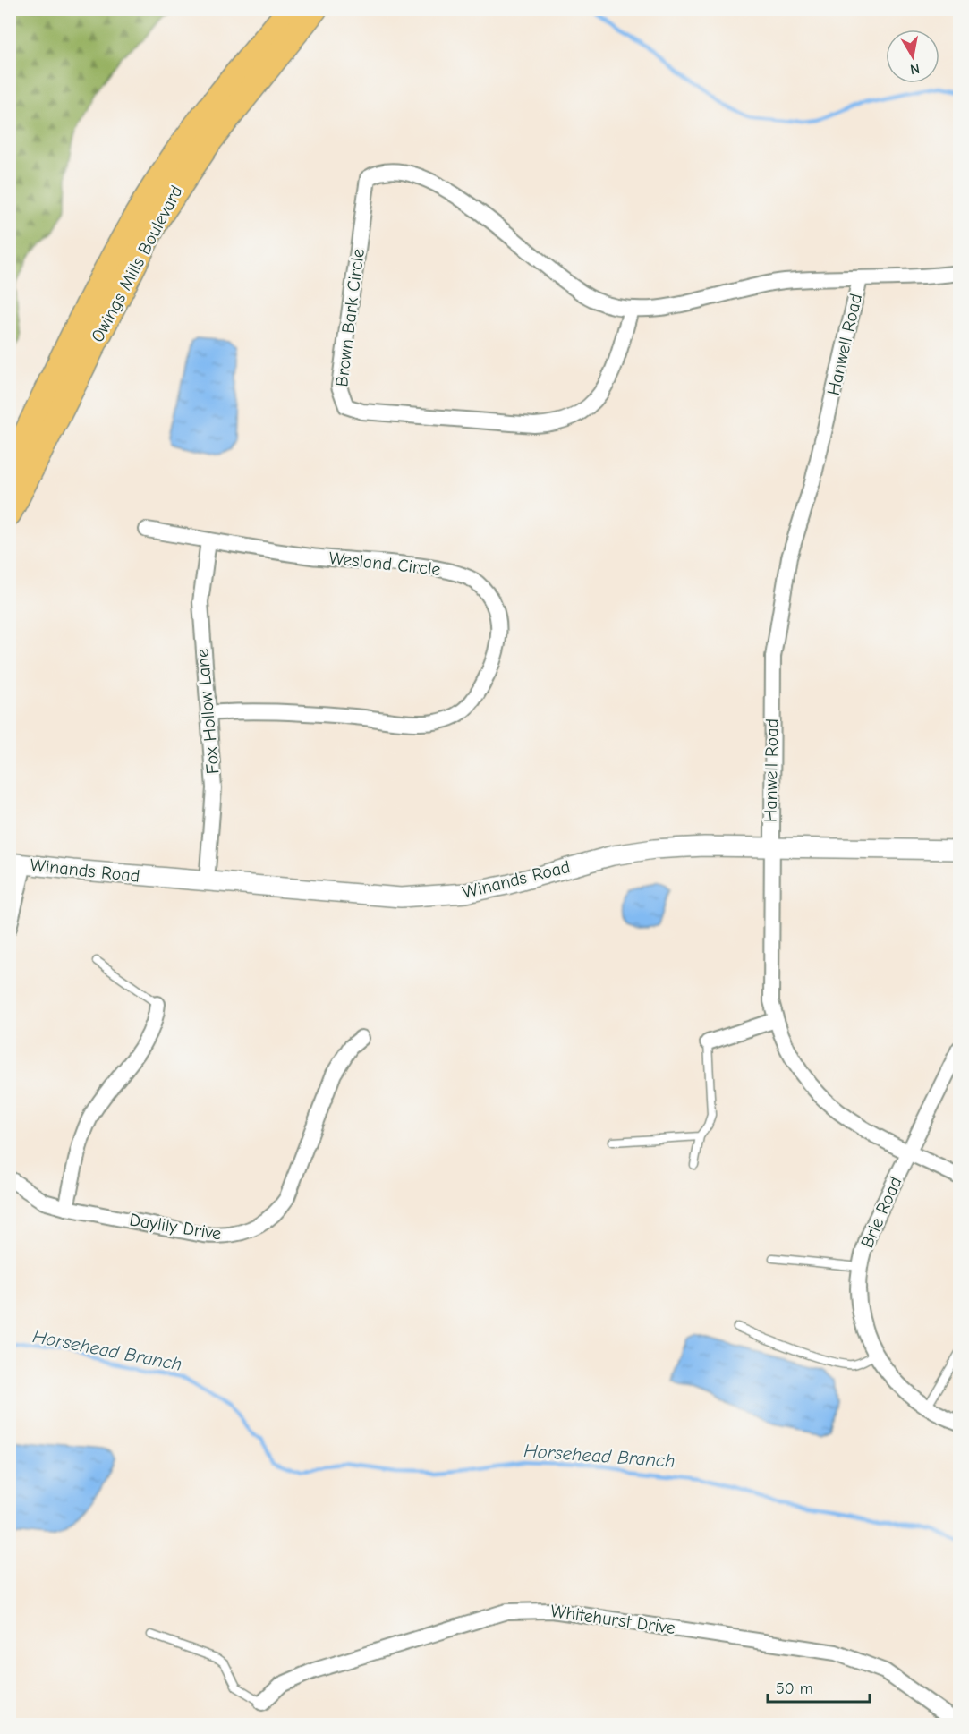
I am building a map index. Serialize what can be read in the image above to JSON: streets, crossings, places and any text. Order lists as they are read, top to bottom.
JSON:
{
  "streets": {
    "main road": ["Owings Mills Boulevard"],
    "street": [
      "Brown Bark Circle",
      "Hanwell Road",
      "Wesland Circle",
      "Fox Hollow Lane",
      "Winands Road",
      "Brie Road",
      "Daylily Drive",
      "Whitehurst Drive"
    ]
  },
  "crossings": [
    ["Brown Bark Circle", "Hanwell Road"],
    ["Hanwell Road", "Winands Road"],
    ["Hanwell Road", "Brie Road"],
    ["Wesland Circle", "Fox Hollow Lane"],
    ["Fox Hollow Lane", "Winands Road"]
  ],
  "water": ["Horsehead Branch"],
  "scale_bar": "50 m",
  "north": "bottom"
}
